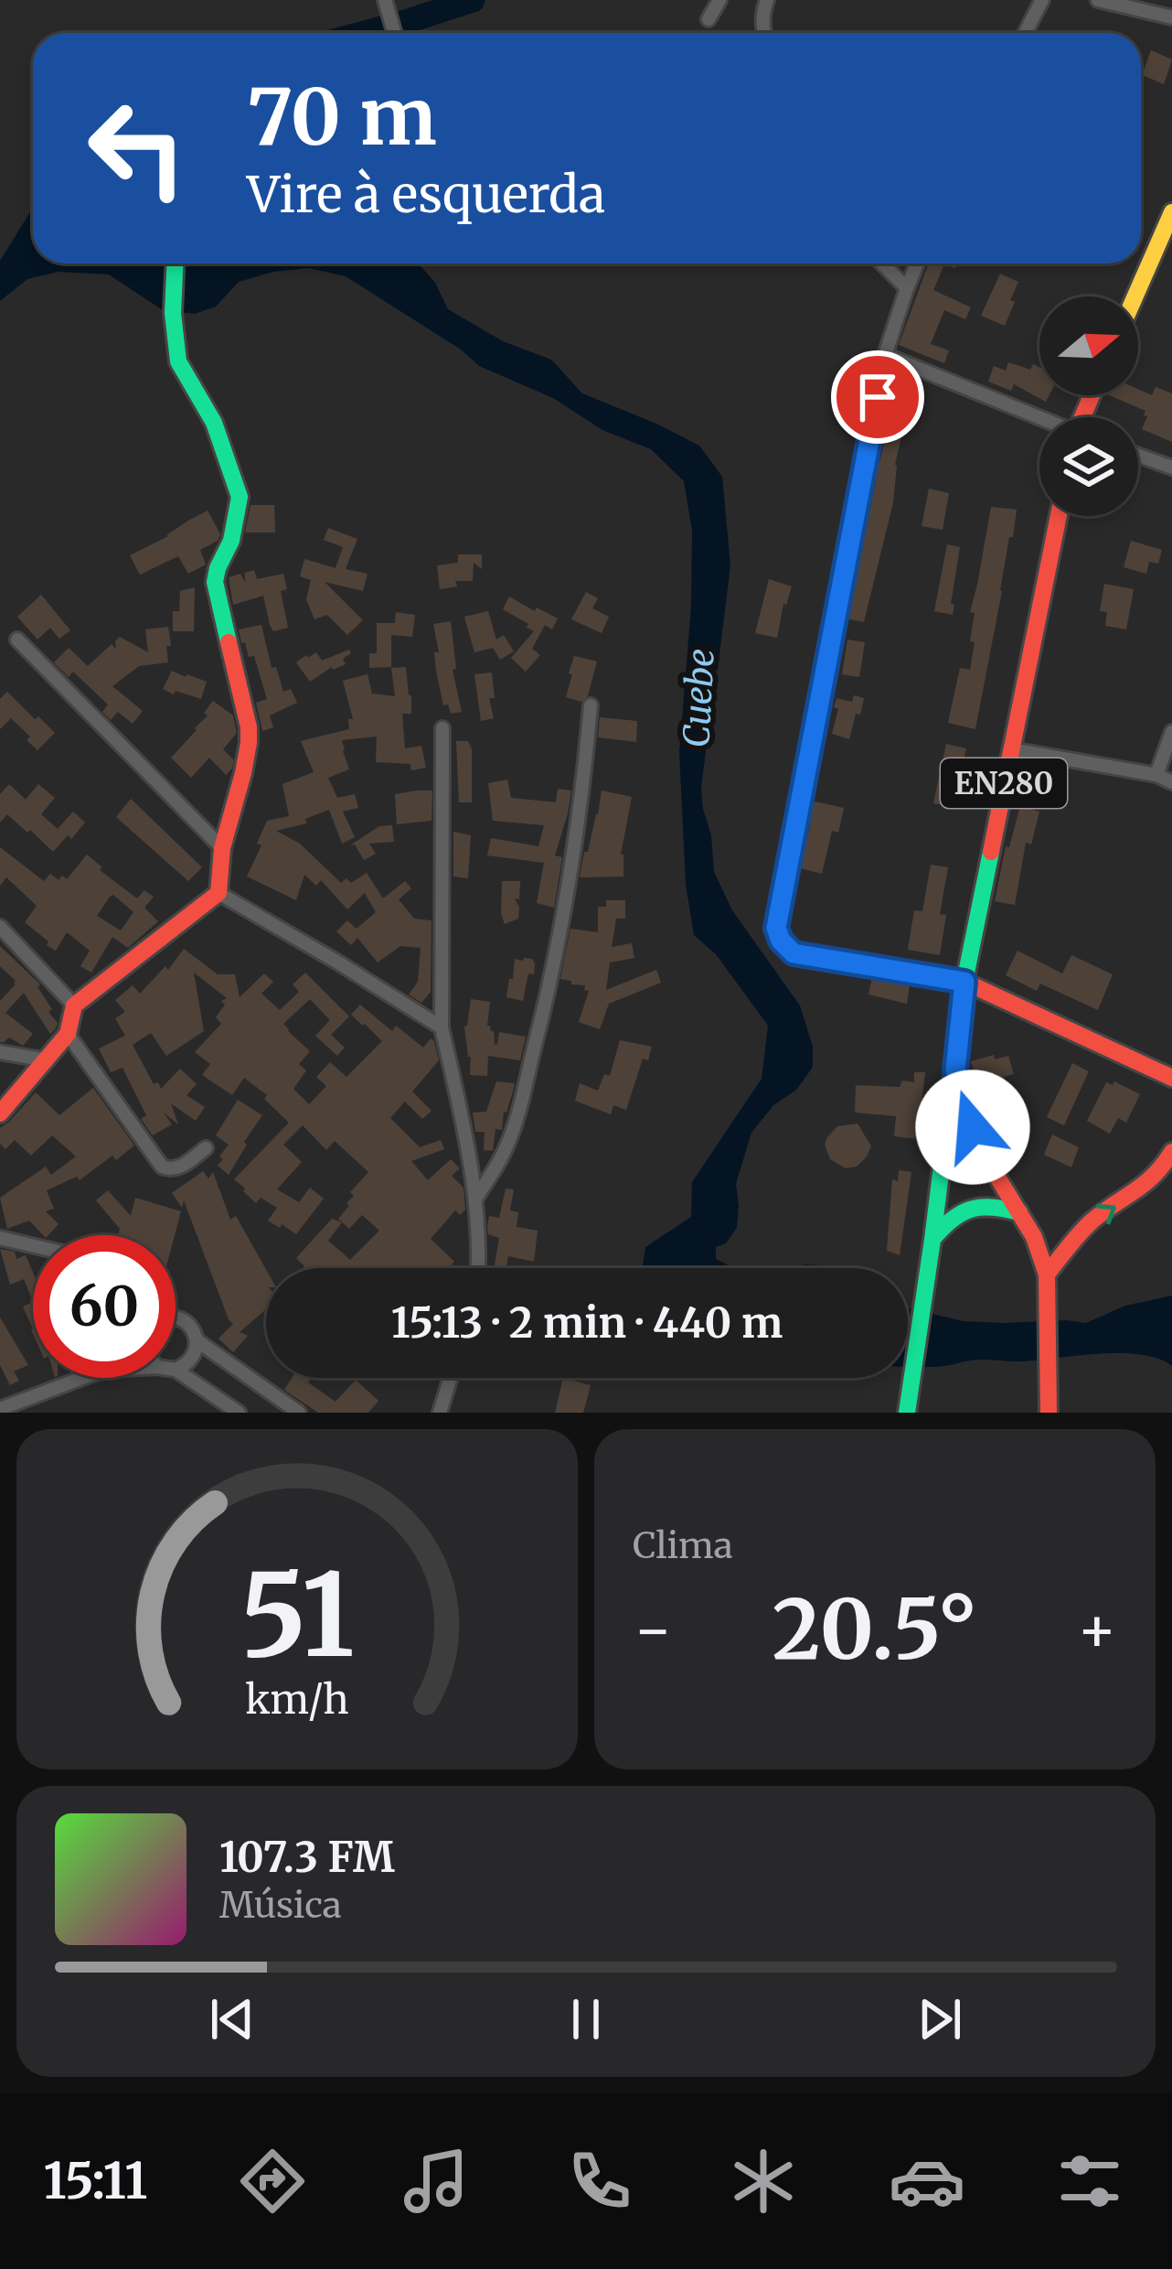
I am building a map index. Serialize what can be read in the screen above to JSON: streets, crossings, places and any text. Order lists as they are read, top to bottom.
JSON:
{
  "streets": {
    "main road": ["EN280"]
  },
  "water": ["Cuebe"],
  "north": "right",
  "page": {
    "turn": ["70 m", "Vire à esquerda"],
    "limit": "60",
    "trip": "15:13 · 2 min · 440 m",
    "tile": "Clima",
    "heat": ["−", "20.5°", "+"],
    "song": ["107.3 FM", "Música"],
    "tabs": "15:11",
    "gauge": ["51", "km/h"]
  }
}
